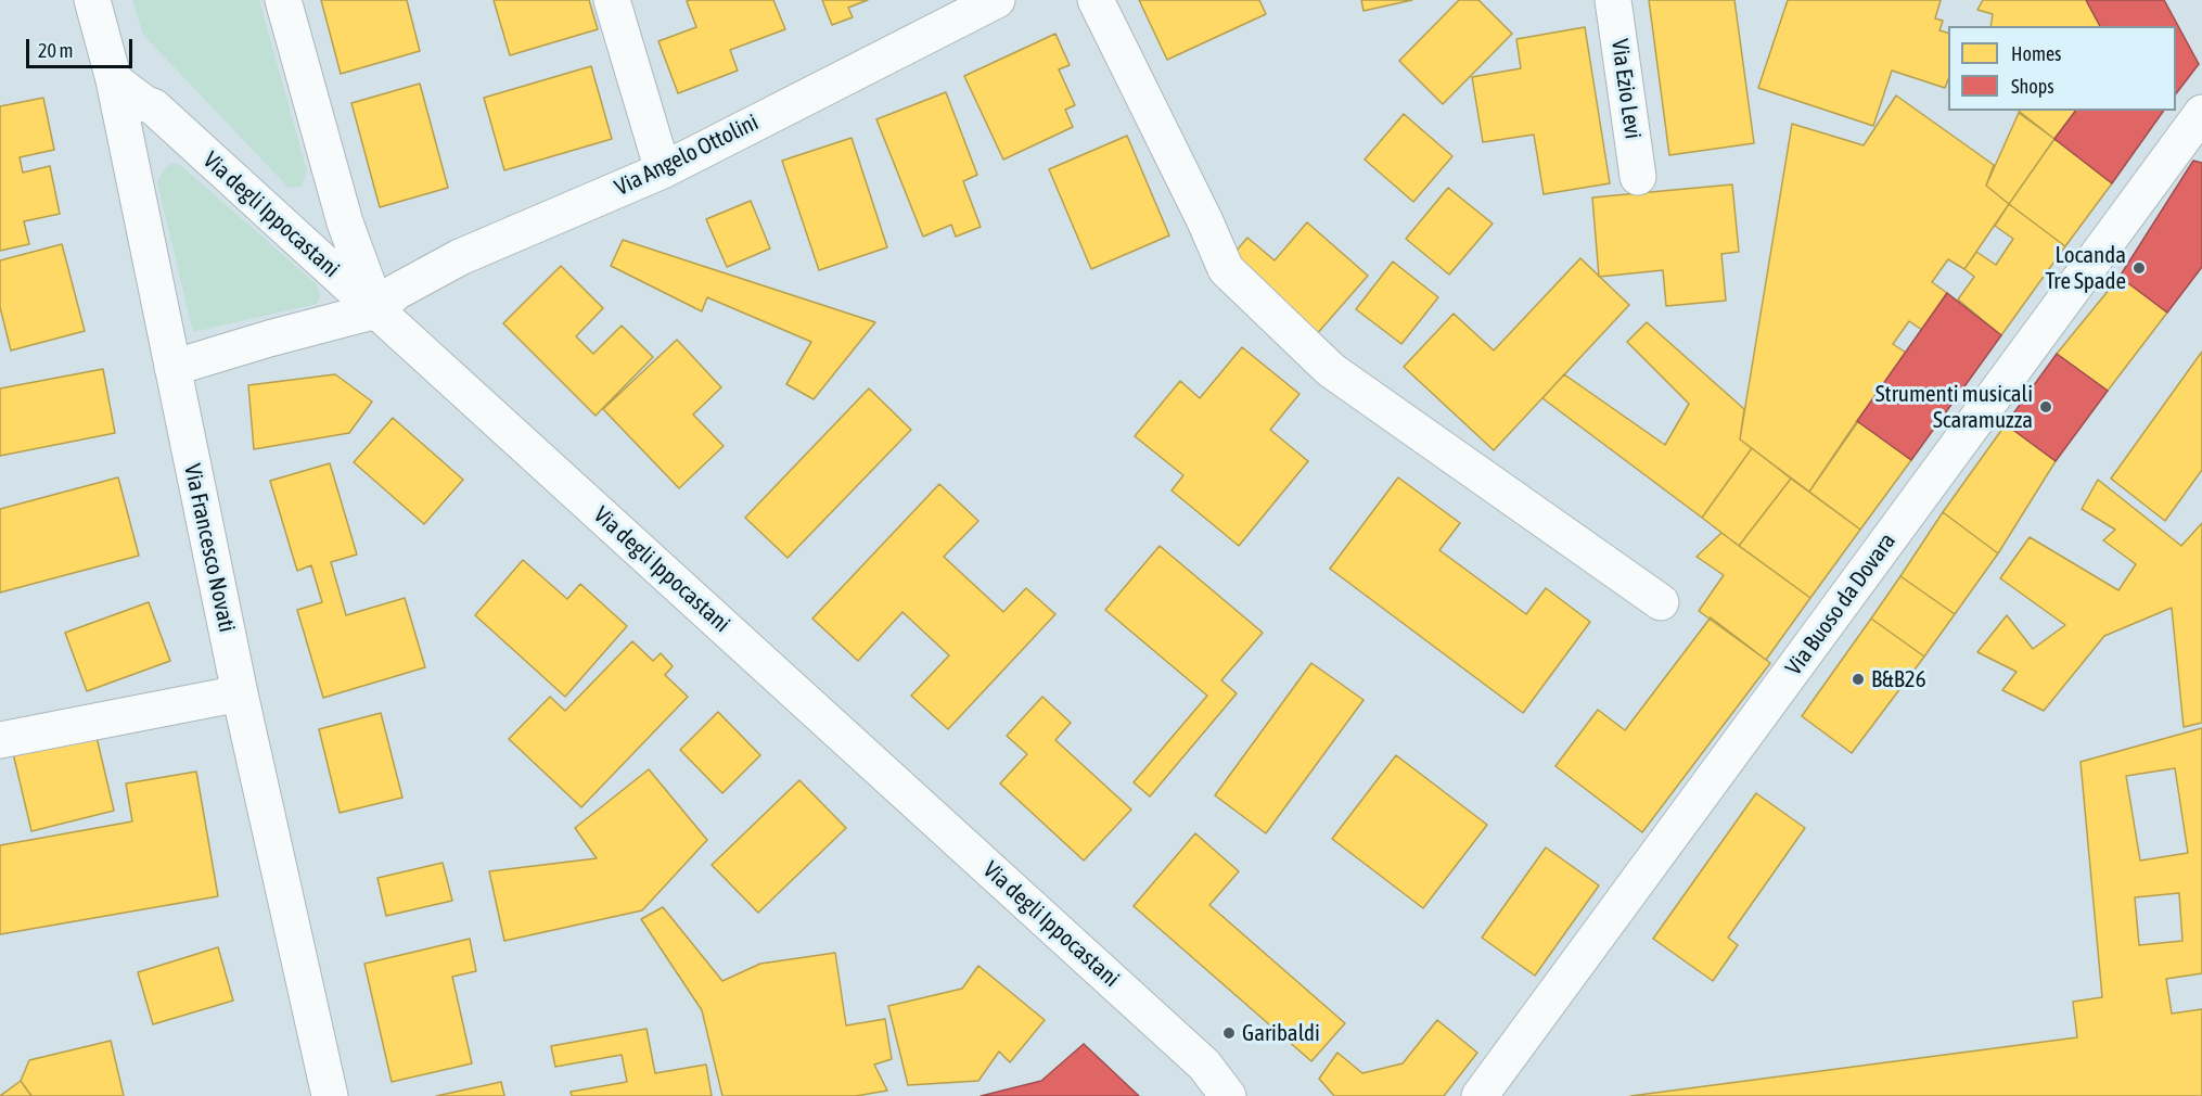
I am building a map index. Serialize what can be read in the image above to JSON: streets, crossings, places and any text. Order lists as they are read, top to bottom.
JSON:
{
  "streets": {
    "street": [
      "Via Ezio Levi",
      "Via Angelo Ottolini",
      "Via degli Ippocastani",
      "Via Francesco Novati",
      "Via Buoso da Dovara"
    ]
  },
  "crossings": [
    ["Via Angelo Ottolini", "Via degli Ippocastani"],
    ["Via degli Ippocastani", "Via Francesco Novati"]
  ],
  "places": [
    "Locanda Tre Spade",
    "Strumenti musicali Scaramuzza",
    "B&B26",
    "Garibaldi"
  ],
  "legend": ["Homes", "Shops"],
  "scale_bar": "20 m"
}
